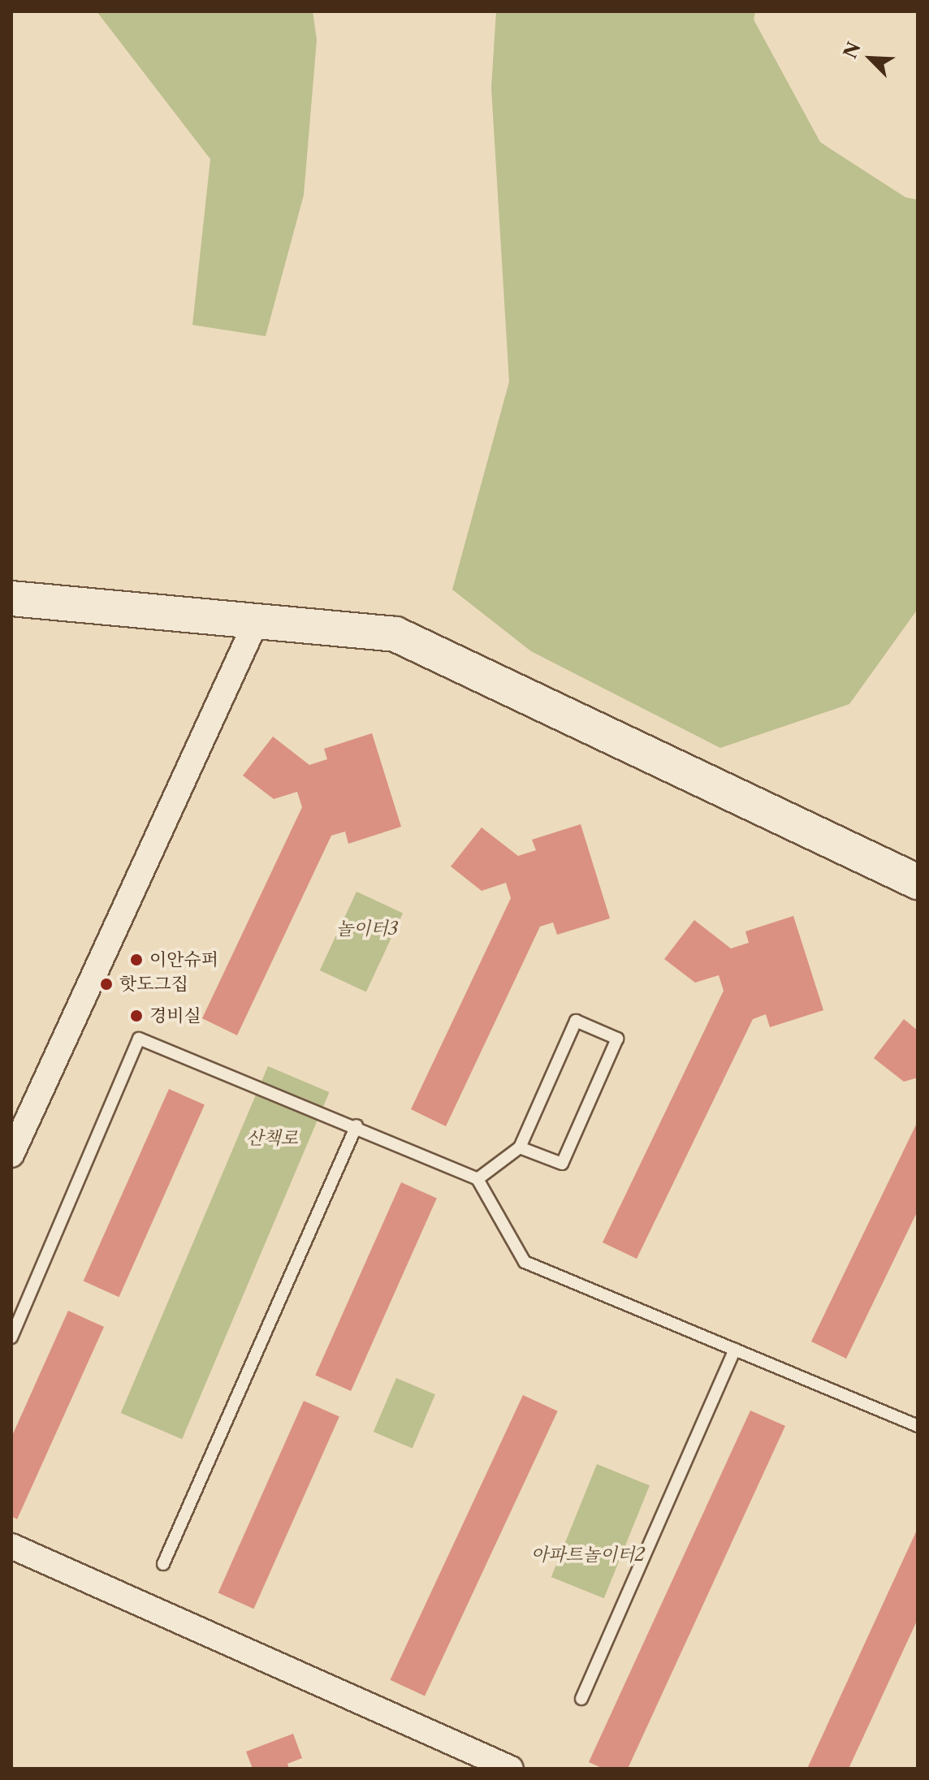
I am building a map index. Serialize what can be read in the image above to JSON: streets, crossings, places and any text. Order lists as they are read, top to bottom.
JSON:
{
  "parks": ["놀이터3", "산책로", "아파트놀이터2"],
  "places": ["이안슈퍼", "핫도그집", "경비실"],
  "north": "top left"
}
